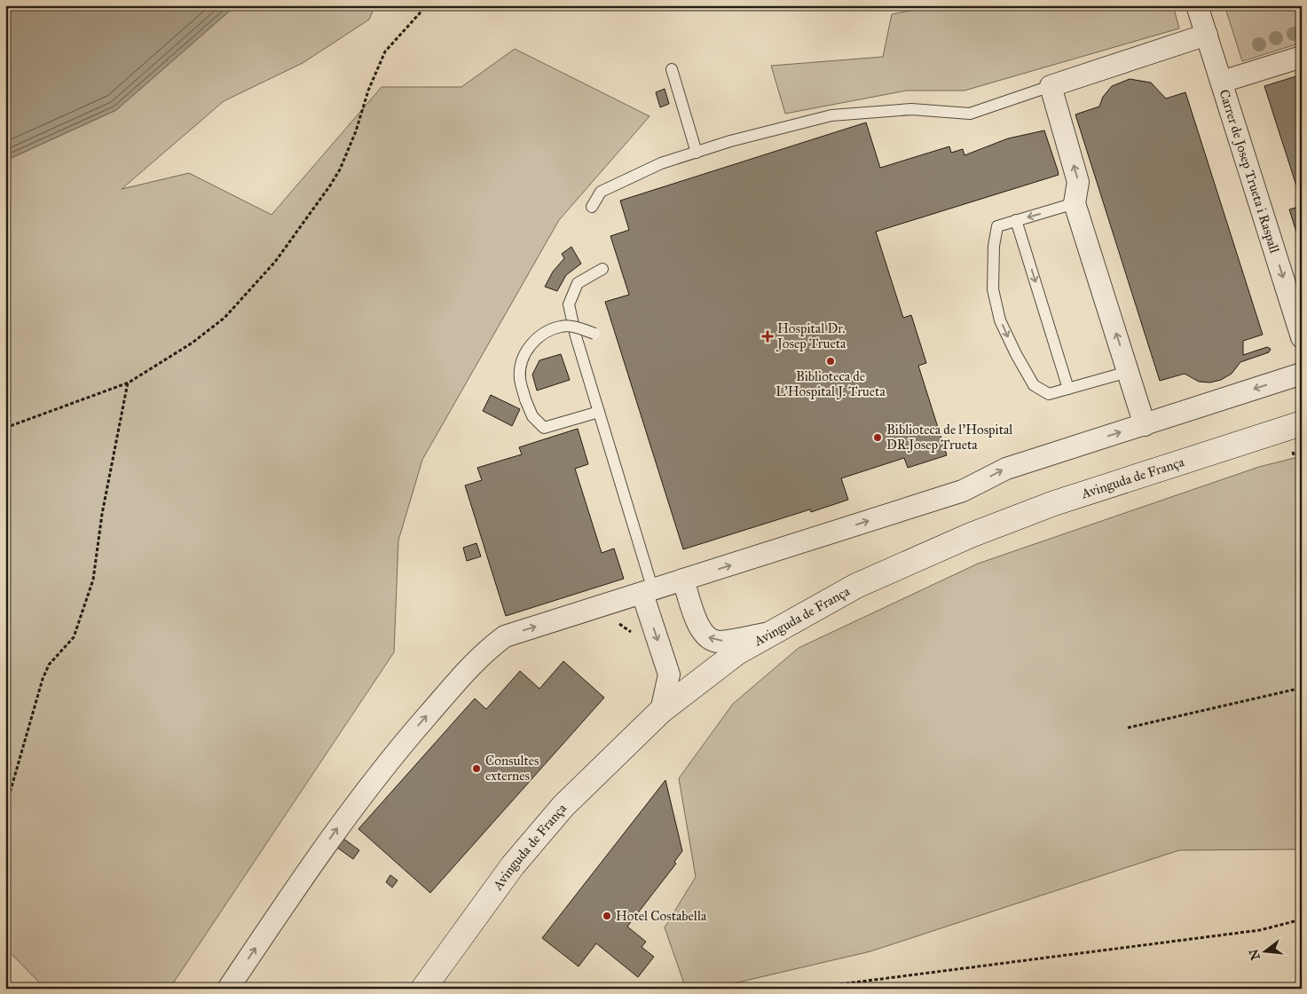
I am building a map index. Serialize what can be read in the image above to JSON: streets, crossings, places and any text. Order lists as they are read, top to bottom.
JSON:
{
  "streets": {
    "main road": ["Avinguda de França"],
    "street": ["Carrer de Josep Trueta i Raspall"]
  },
  "places": {
    "health": ["Hospital Dr. Josep Trueta"],
    "other": [
      "Biblioteca de L'Hospital J. Trueta",
      "Biblioteca de l'Hospital DR.Josep Trueta",
      "Consultes externes",
      "Hotel Costabella"
    ]
  },
  "north": "left"
}
